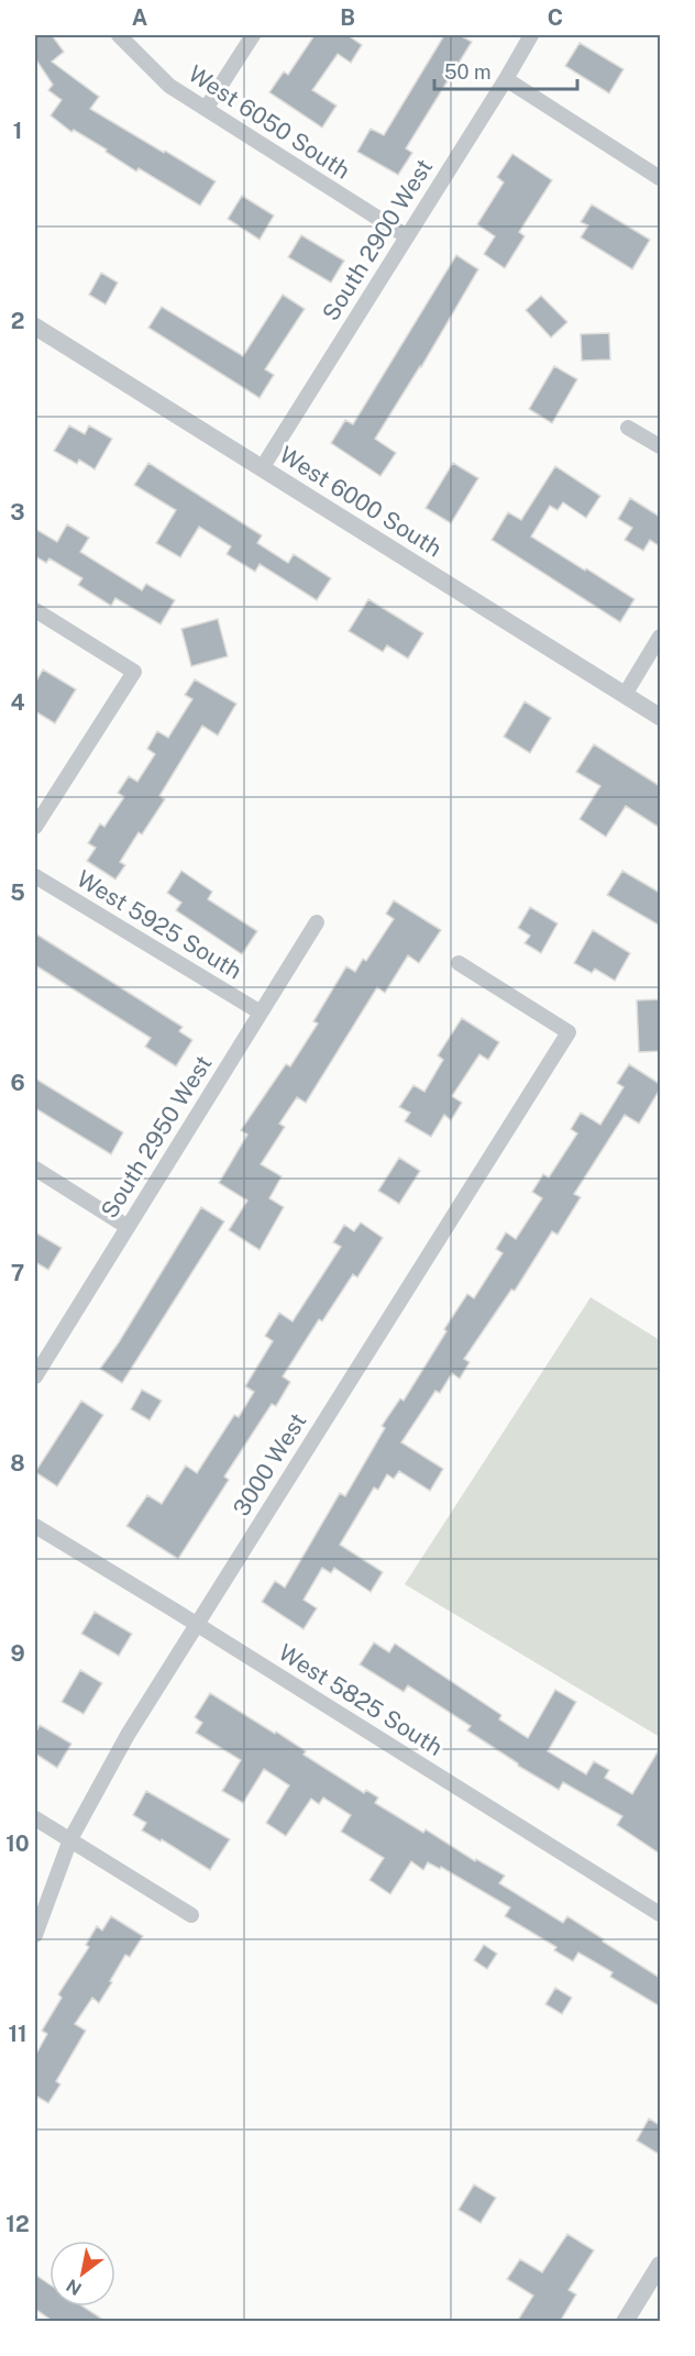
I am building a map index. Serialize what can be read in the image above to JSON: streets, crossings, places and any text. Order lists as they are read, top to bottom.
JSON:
{
  "streets": {
    "street": [
      "West 6050 South",
      "South 2900 West",
      "West 6000 South",
      "West 5925 South",
      "South 2950 West",
      "3000 West",
      "West 5825 South"
    ]
  },
  "crossings": [
    ["West 6050 South", "South 2900 West"],
    ["South 2900 West", "West 6000 South"],
    ["West 5925 South", "South 2950 West"],
    ["3000 West", "West 5825 South"]
  ],
  "scale_bar": "50 m",
  "north": "bottom left",
  "grid": {
    "columns": ["A", "B", "C"],
    "rows": [
      "1",
      "2",
      "3",
      "4",
      "5",
      "6",
      "7",
      "8",
      "9",
      "10",
      "11",
      "12"
    ]
  }
}
